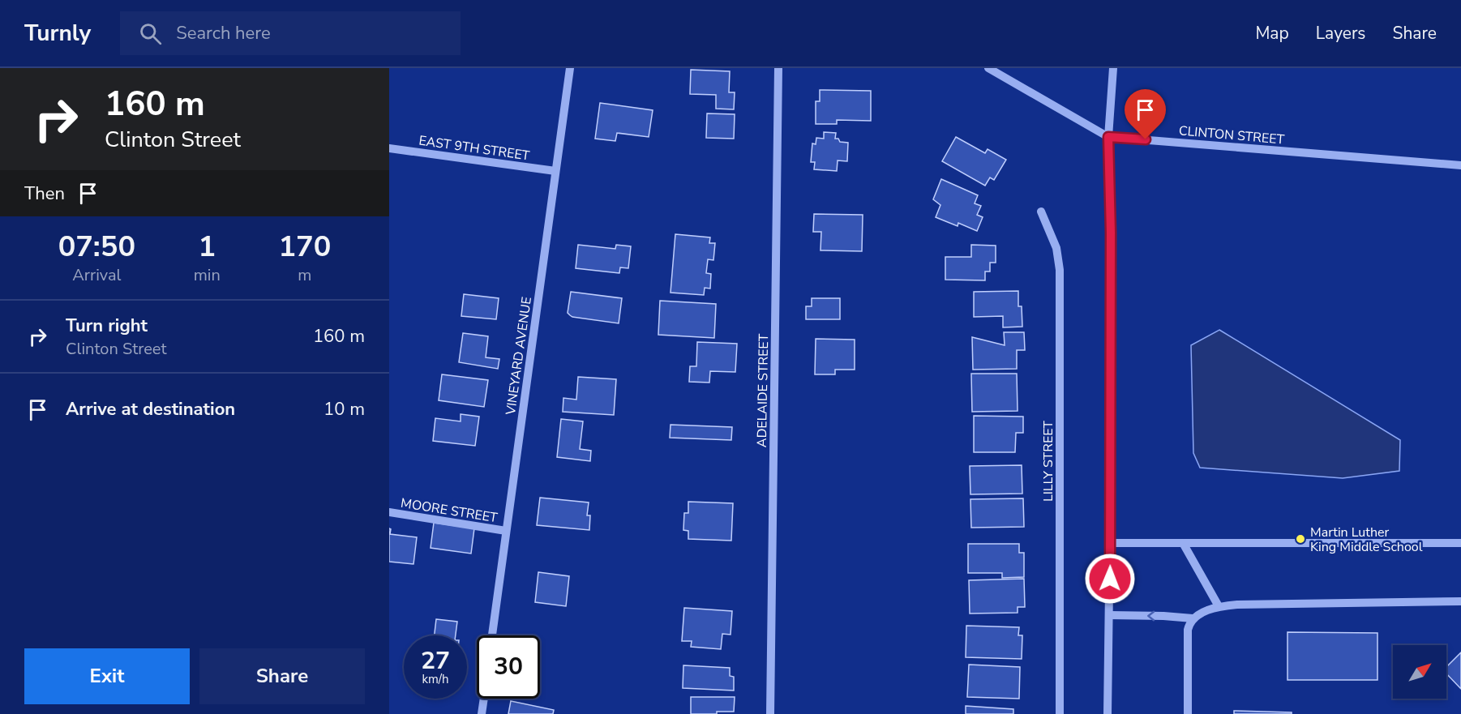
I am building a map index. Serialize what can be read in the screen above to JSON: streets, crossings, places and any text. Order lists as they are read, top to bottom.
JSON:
{
  "streets": {
    "street": [
      "CLINTON STREET",
      "EAST 9TH STREET",
      "VINEYARD AVENUE",
      "ADELAIDE STREET",
      "LILLY STREET",
      "MOORE STREET"
    ]
  },
  "crossings": [
    ["EAST 9TH STREET", "VINEYARD AVENUE"],
    ["VINEYARD AVENUE", "MOORE STREET"]
  ],
  "places": ["Martin Luther King Middle School"],
  "north": "top right",
  "page": {
    "header": "Turnly",
    "search": "Search here",
    "nav": ["Map", "Layers", "Share"],
    "turn": ["160 m", "Clinton Street"],
    "then": "Then",
    "eta": [
      "07:50",
      "Arrival",
      "1",
      "min",
      "170",
      "m"
    ],
    "list": [
      {
        "name": "Turn right",
        "note": "Clinton Street",
        "value": "160 m"
      },
      {
        "name": "Arrive at destination",
        "value": "10 m"
      }
    ],
    "speed": "27 km/h",
    "limit": "30",
    "buttons": ["Exit", "Share"]
  }
}
